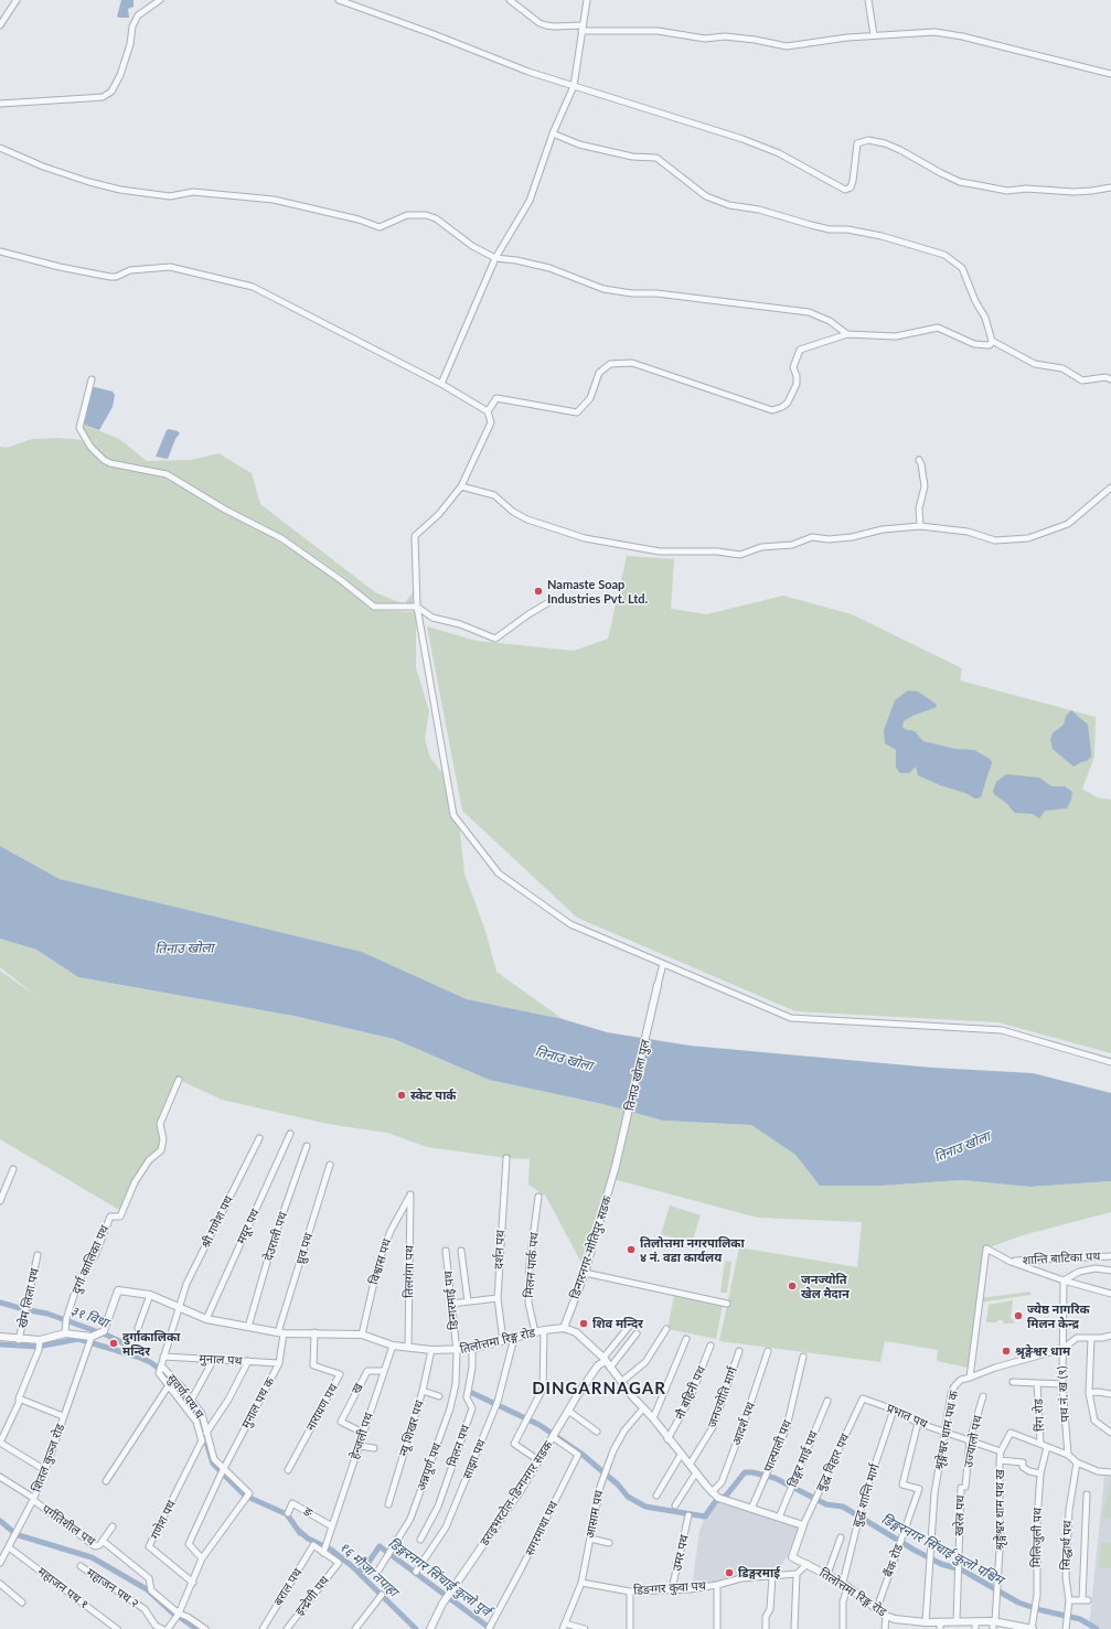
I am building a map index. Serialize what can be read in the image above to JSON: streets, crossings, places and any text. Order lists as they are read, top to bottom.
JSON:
{
  "streets": {
    "street": [
      "तिनाउ खोला पुल",
      "श्री गणेश पथ",
      "मयूर पथ",
      "देउराली पथ",
      "डिन्गरनगर-मोतिपुर सडक",
      "ध्रुव पथ",
      "दर्शन पथ",
      "शान्ति बाटिका पथ",
      "दुर्गा कालिका पथ",
      "विश्वास पथ",
      "मिलन पार्क पथ",
      "तिलगंगा पथ",
      "खेम लिला पथ",
      "डिन्गरमाई पथ",
      "तिलोत्तमा रिङ्ग रोड",
      "मुनाल पथ",
      "ख",
      "नौ बहिनी पथ",
      "पथ नं. ख (९)",
      "सुवर्ण पथ घ",
      "जनज्योति मार्ग",
      "मुनाल पथ क",
      "नारायण पथ",
      "रिंग रोड",
      "प्रभात पथ",
      "आदर्श पथ",
      "न्यू शिखर पथ",
      "श्रृङ्गेश्वर धाम पथ क",
      "हेन्जली पथ",
      "उज्यालो पथ",
      "मिलन पथ",
      "पाल्पाली पथ",
      "शितल कुञ्ज रोड",
      "साझा पथ",
      "डिङ्गर माई पथ",
      "बुद्ध विहार पथ",
      "अन्नपूर्ण पथ",
      "डराइभरटोल-डिन्गनगर सडक",
      "बुद्ध शान्ति मार्ग",
      "श्रृङ्गेश्वर धाम पथ ख",
      "ङ",
      "आसाम पथ",
      "खरेल पथ",
      "गणेश पथ",
      "पर्गतिशील पथ",
      "सगरमाथा पथ",
      "मिलिजुली पथ",
      "सिद्धार्थ पथ",
      "उमर पथ",
      "बैंक रोड",
      "बराल पथ",
      "महाजन पथ १",
      "महाजन पथ २",
      "डिङग्गर कुवा पथ",
      "इन्द्रेणी पथ"
    ]
  },
  "crossings": [
    ["तिनाउ खोला पुल", "डिन्गरनगर-मोतिपुर सडक"],
    ["श्री गणेश पथ", "तिलोत्तमा रिङ्ग रोड"],
    ["श्री गणेश पथ", "मुनाल पथ"],
    ["श्री गणेश पथ", "सुवर्ण पथ घ"],
    ["मयूर पथ", "तिलोत्तमा रिङ्ग रोड"],
    ["देउराली पथ", "तिलोत्तमा रिङ्ग रोड"],
    ["डिन्गरनगर-मोतिपुर सडक", "तिलोत्तमा रिङ्ग रोड"],
    ["ध्रुव पथ", "तिलोत्तमा रिङ्ग रोड"],
    ["ध्रुव पथ", "मुनाल पथ क"],
    ["दर्शन पथ", "तिलोत्तमा रिङ्ग रोड"],
    ["शान्ति बाटिका पथ", "श्रृङ्गेश्वर धाम पथ क"],
    ["विश्वास पथ", "तिलगंगा पथ"],
    ["विश्वास पथ", "तिलोत्तमा रिङ्ग रोड"],
    ["मिलन पार्क पथ", "तिलोत्तमा रिङ्ग रोड"],
    ["तिलगंगा पथ", "तिलोत्तमा रिङ्ग रोड"],
    ["डिन्गरमाई पथ", "तिलोत्तमा रिङ्ग रोड"],
    ["डिन्गरमाई पथ", "अन्नपूर्ण पथ"],
    ["तिलोत्तमा रिङ्ग रोड", "मुनाल पथ क"],
    ["तिलोत्तमा रिङ्ग रोड", "नारायण पथ"],
    ["तिलोत्तमा रिङ्ग रोड", "न्यू शिखर पथ"],
    ["तिलोत्तमा रिङ्ग रोड", "श्रृङ्गेश्वर धाम पथ क"],
    ["तिलोत्तमा रिङ्ग रोड", "हेन्जली पथ"],
    ["तिलोत्तमा रिङ्ग रोड", "मिलन पथ"],
    ["तिलोत्तमा रिङ्ग रोड", "शितल कुञ्ज रोड"],
    ["तिलोत्तमा रिङ्ग रोड", "साझा पथ"],
    ["तिलोत्तमा रिङ्ग रोड", "बुद्ध विहार पथ"],
    ["तिलोत्तमा रिङ्ग रोड", "अन्नपूर्ण पथ"],
    ["तिलोत्तमा रिङ्ग रोड", "बुद्ध शान्ति मार्ग"],
    ["तिलोत्तमा रिङ्ग रोड", "श्रृङ्गेश्वर धाम पथ ख"],
    ["तिलोत्तमा रिङ्ग रोड", "खरेल पथ"],
    ["तिलोत्तमा रिङ्ग रोड", "मिलिजुली पथ"],
    ["तिलोत्तमा रिङ्ग रोड", "बैंक रोड"],
    ["मुनाल पथ", "मुनाल पथ क"],
    ["ख", "हेन्जली पथ"],
    ["पथ नं. ख (९)", "रिंग रोड"],
    ["सुवर्ण पथ घ", "मुनाल पथ क"],
    ["रिंग रोड", "मिलिजुली पथ"],
    ["प्रभात पथ", "श्रृङ्गेश्वर धाम पथ क"],
    ["प्रभात पथ", "उज्यालो पथ"],
    ["प्रभात पथ", "बुद्ध विहार पथ"],
    ["प्रभात पथ", "बुद्ध शान्ति मार्ग"],
    ["प्रभात पथ", "श्रृङ्गेश्वर धाम पथ ख"],
    ["प्रभात पथ", "बैंक रोड"],
    ["हेन्जली पथ", "ङ"],
    ["हेन्जली पथ", "बराल पथ"],
    ["हेन्जली पथ", "इन्द्रेणी पथ"],
    ["उज्यालो पथ", "खरेल पथ"],
    ["शितल कुञ्ज रोड", "पर्गतिशील पथ"],
    ["शितल कुञ्ज रोड", "महाजन पथ १"],
    ["डराइभरटोल-डिन्गनगर सडक", "सगरमाथा पथ"],
    ["आसाम पथ", "डिङग्गर कुवा पथ"],
    ["उमर पथ", "डिङग्गर कुवा पथ"],
    ["बराल पथ", "इन्द्रेणी पथ"]
  ],
  "districts": ["DINGARNAGAR"],
  "water": [
    "तिनाउ खोला",
    "३१ विधा",
    "डिङ्गरनगर सिंचाई कुलो पश्चिम",
    "१६ मौजा तपाहा",
    "डिङ्गरनगर सिंचाई कुलो पुर्व"
  ],
  "places": [
    "Namaste Soap Industries Pvt. Ltd.",
    "स्केट पार्क",
    "तिलोत्तमा नगरपालिका ४ नं. वडा कार्यलय",
    "जनज्योति खेल मैदान",
    "ज्येष्ठ नागरिक मिलन केन्द्र",
    "शिव मन्दिर",
    "दुर्गाकालिका मन्दिर",
    "श्रृङ्गेश्वर धाम",
    "डिङ्गरमाई"
  ]
}
